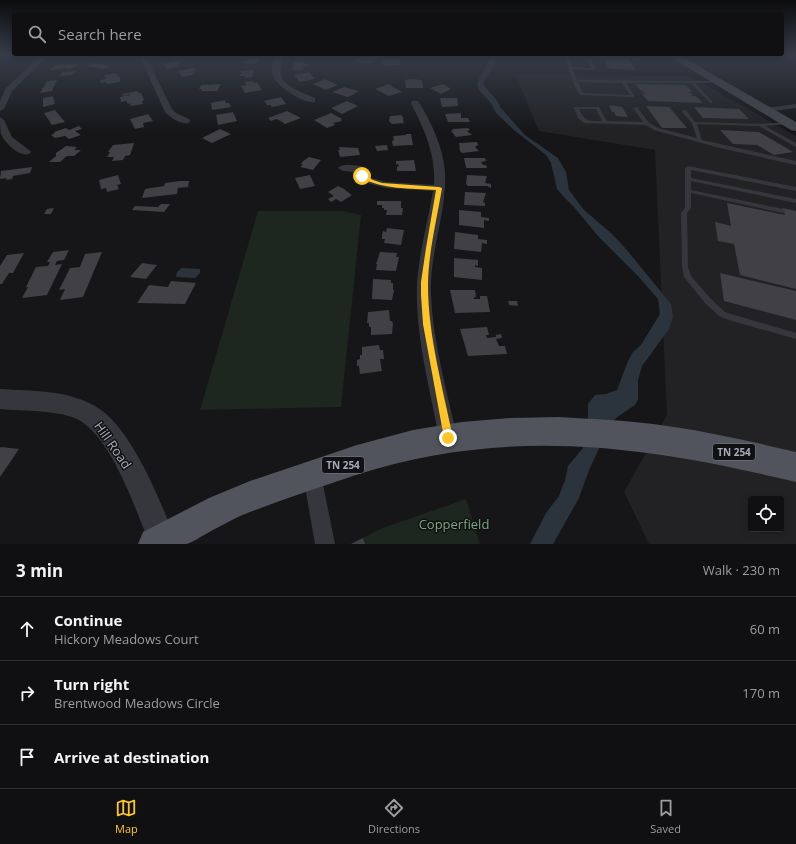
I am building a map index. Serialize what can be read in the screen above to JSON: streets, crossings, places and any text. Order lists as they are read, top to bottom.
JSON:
{
  "streets": {
    "main road": ["TN 254"],
    "street": ["Hill Road"]
  },
  "crossings": [
    ["Hill Road", "TN 254"]
  ],
  "parks": ["Copperfield"],
  "page": {
    "search": "Search here",
    "heading": ["3 min", "Walk · 230 m"],
    "list": [
      ["Continue", "Hickory Meadows Court", "60 m"],
      ["Turn right", "Brentwood Meadows Circle", "170 m"],
      "Arrive at destination"
    ],
    "nav": ["Map", "Directions", "Saved"]
  }
}
